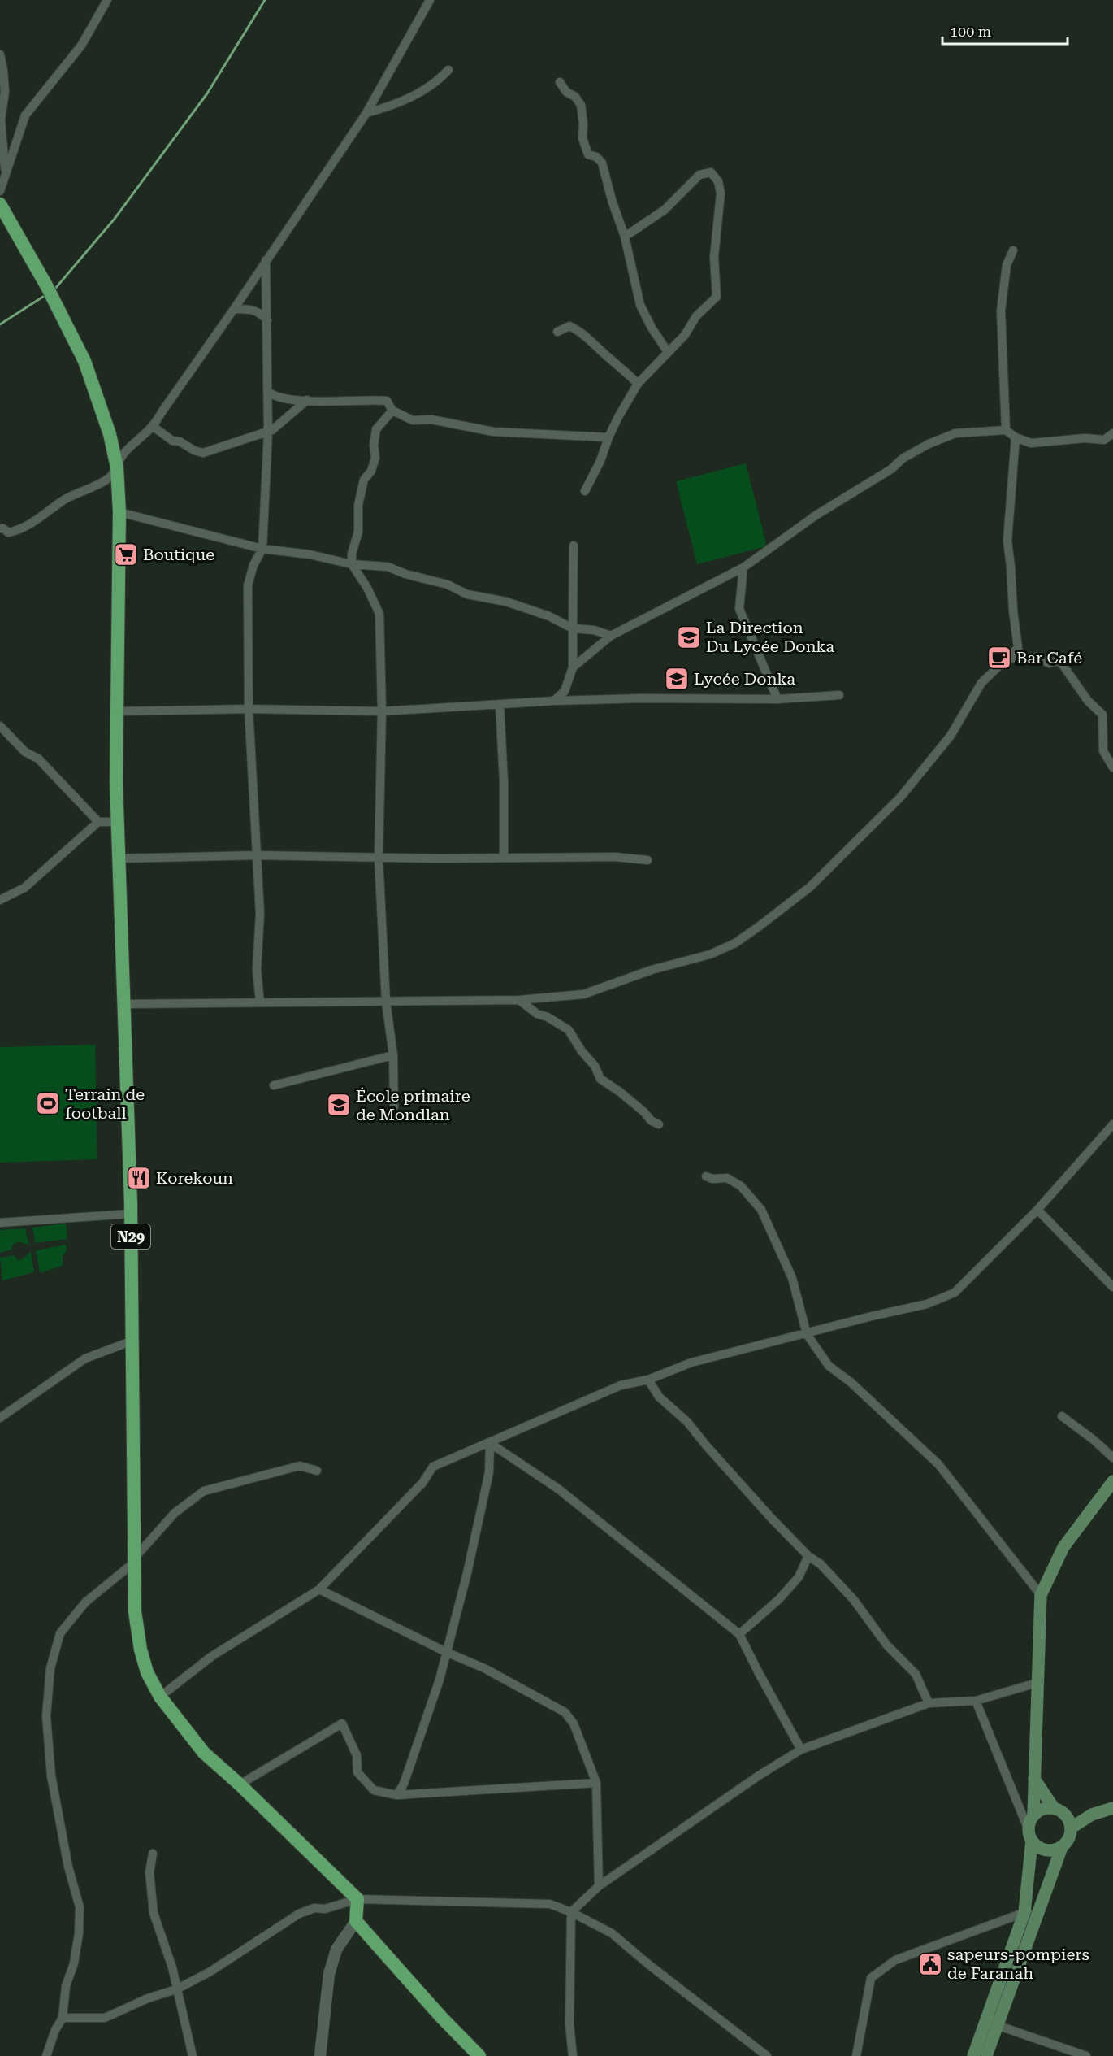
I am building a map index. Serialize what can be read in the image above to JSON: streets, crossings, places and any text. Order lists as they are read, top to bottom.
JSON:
{
  "streets": {
    "main road": ["N29"]
  },
  "places": {
    "supermarket": ["Boutique"],
    "school or university": ["La Direction Du Lycée Donka", "Lycée Donka", "École primaire de Mondlan"],
    "cafe": ["Bar Café"],
    "sports": ["Terrain de football"],
    "restaurant": ["Korekoun"],
    "public building": ["sapeurs-pompiers de Faranah"]
  },
  "scale_bar": "100 m"
}
